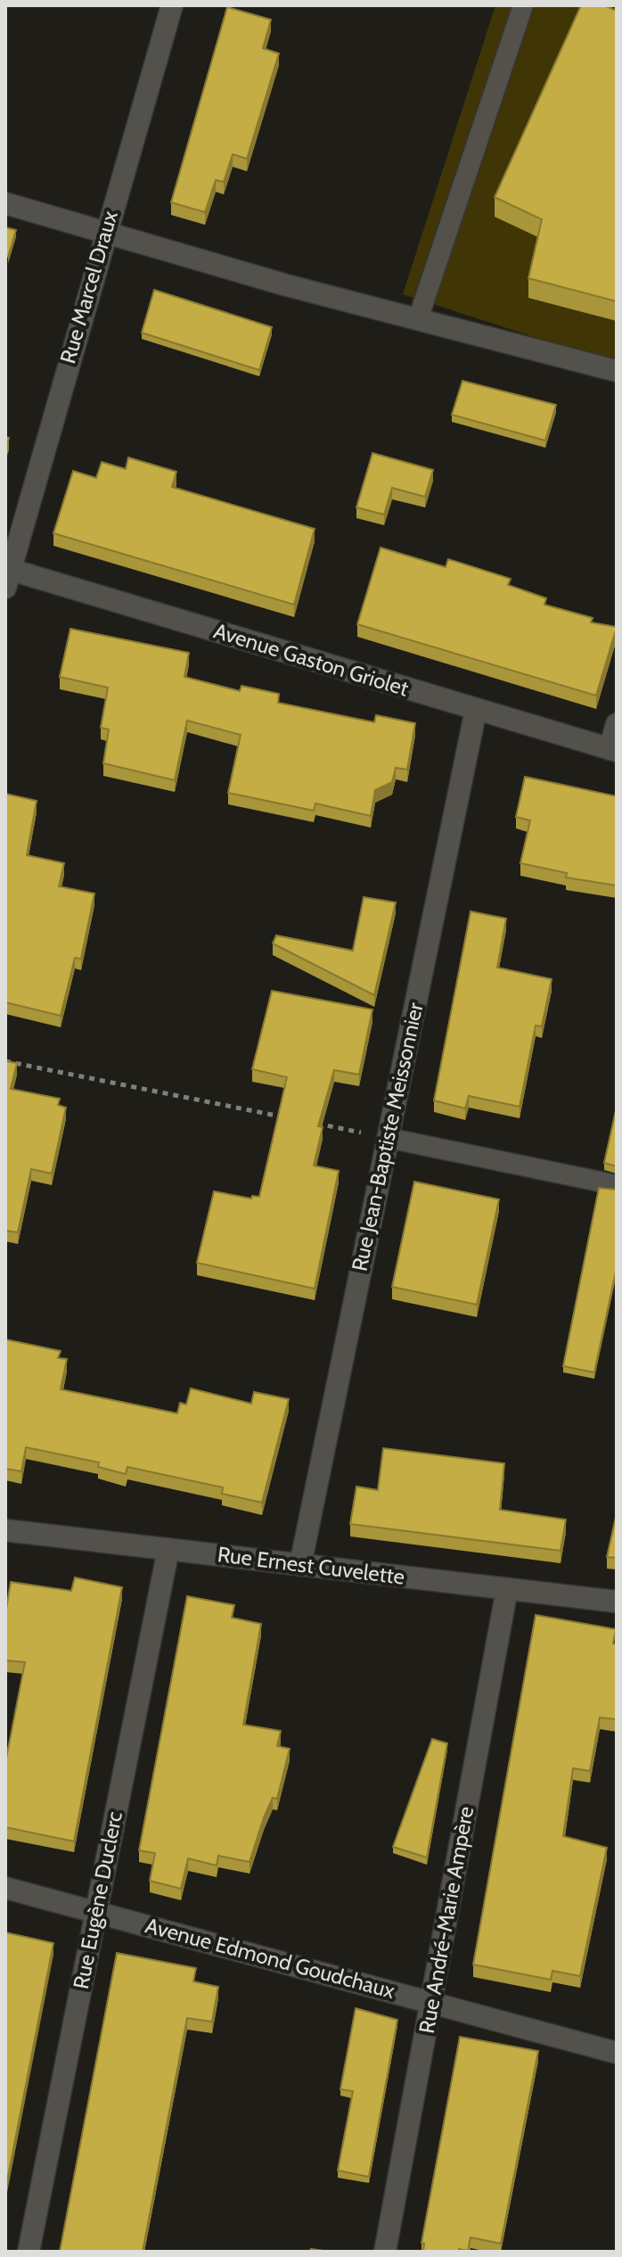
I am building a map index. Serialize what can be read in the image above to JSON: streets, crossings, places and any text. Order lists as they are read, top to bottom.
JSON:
{
  "streets": {
    "street": [
      "Rue Marcel Draux",
      "Avenue Gaston Griolet",
      "Rue Jean-Baptiste Meissonnier",
      "Rue Ernest Cuvelette",
      "Rue Eugène Duclerc",
      "Rue André-Marie Ampère",
      "Avenue Edmond Goudchaux"
    ]
  },
  "crossings": [
    ["Rue Marcel Draux", "Avenue Gaston Griolet"],
    ["Avenue Gaston Griolet", "Rue Jean-Baptiste Meissonnier"],
    ["Rue Jean-Baptiste Meissonnier", "Rue Ernest Cuvelette"],
    ["Rue Ernest Cuvelette", "Rue Eugène Duclerc"],
    ["Rue Ernest Cuvelette", "Rue André-Marie Ampère"],
    ["Rue Eugène Duclerc", "Avenue Edmond Goudchaux"],
    ["Rue André-Marie Ampère", "Avenue Edmond Goudchaux"]
  ]
}
